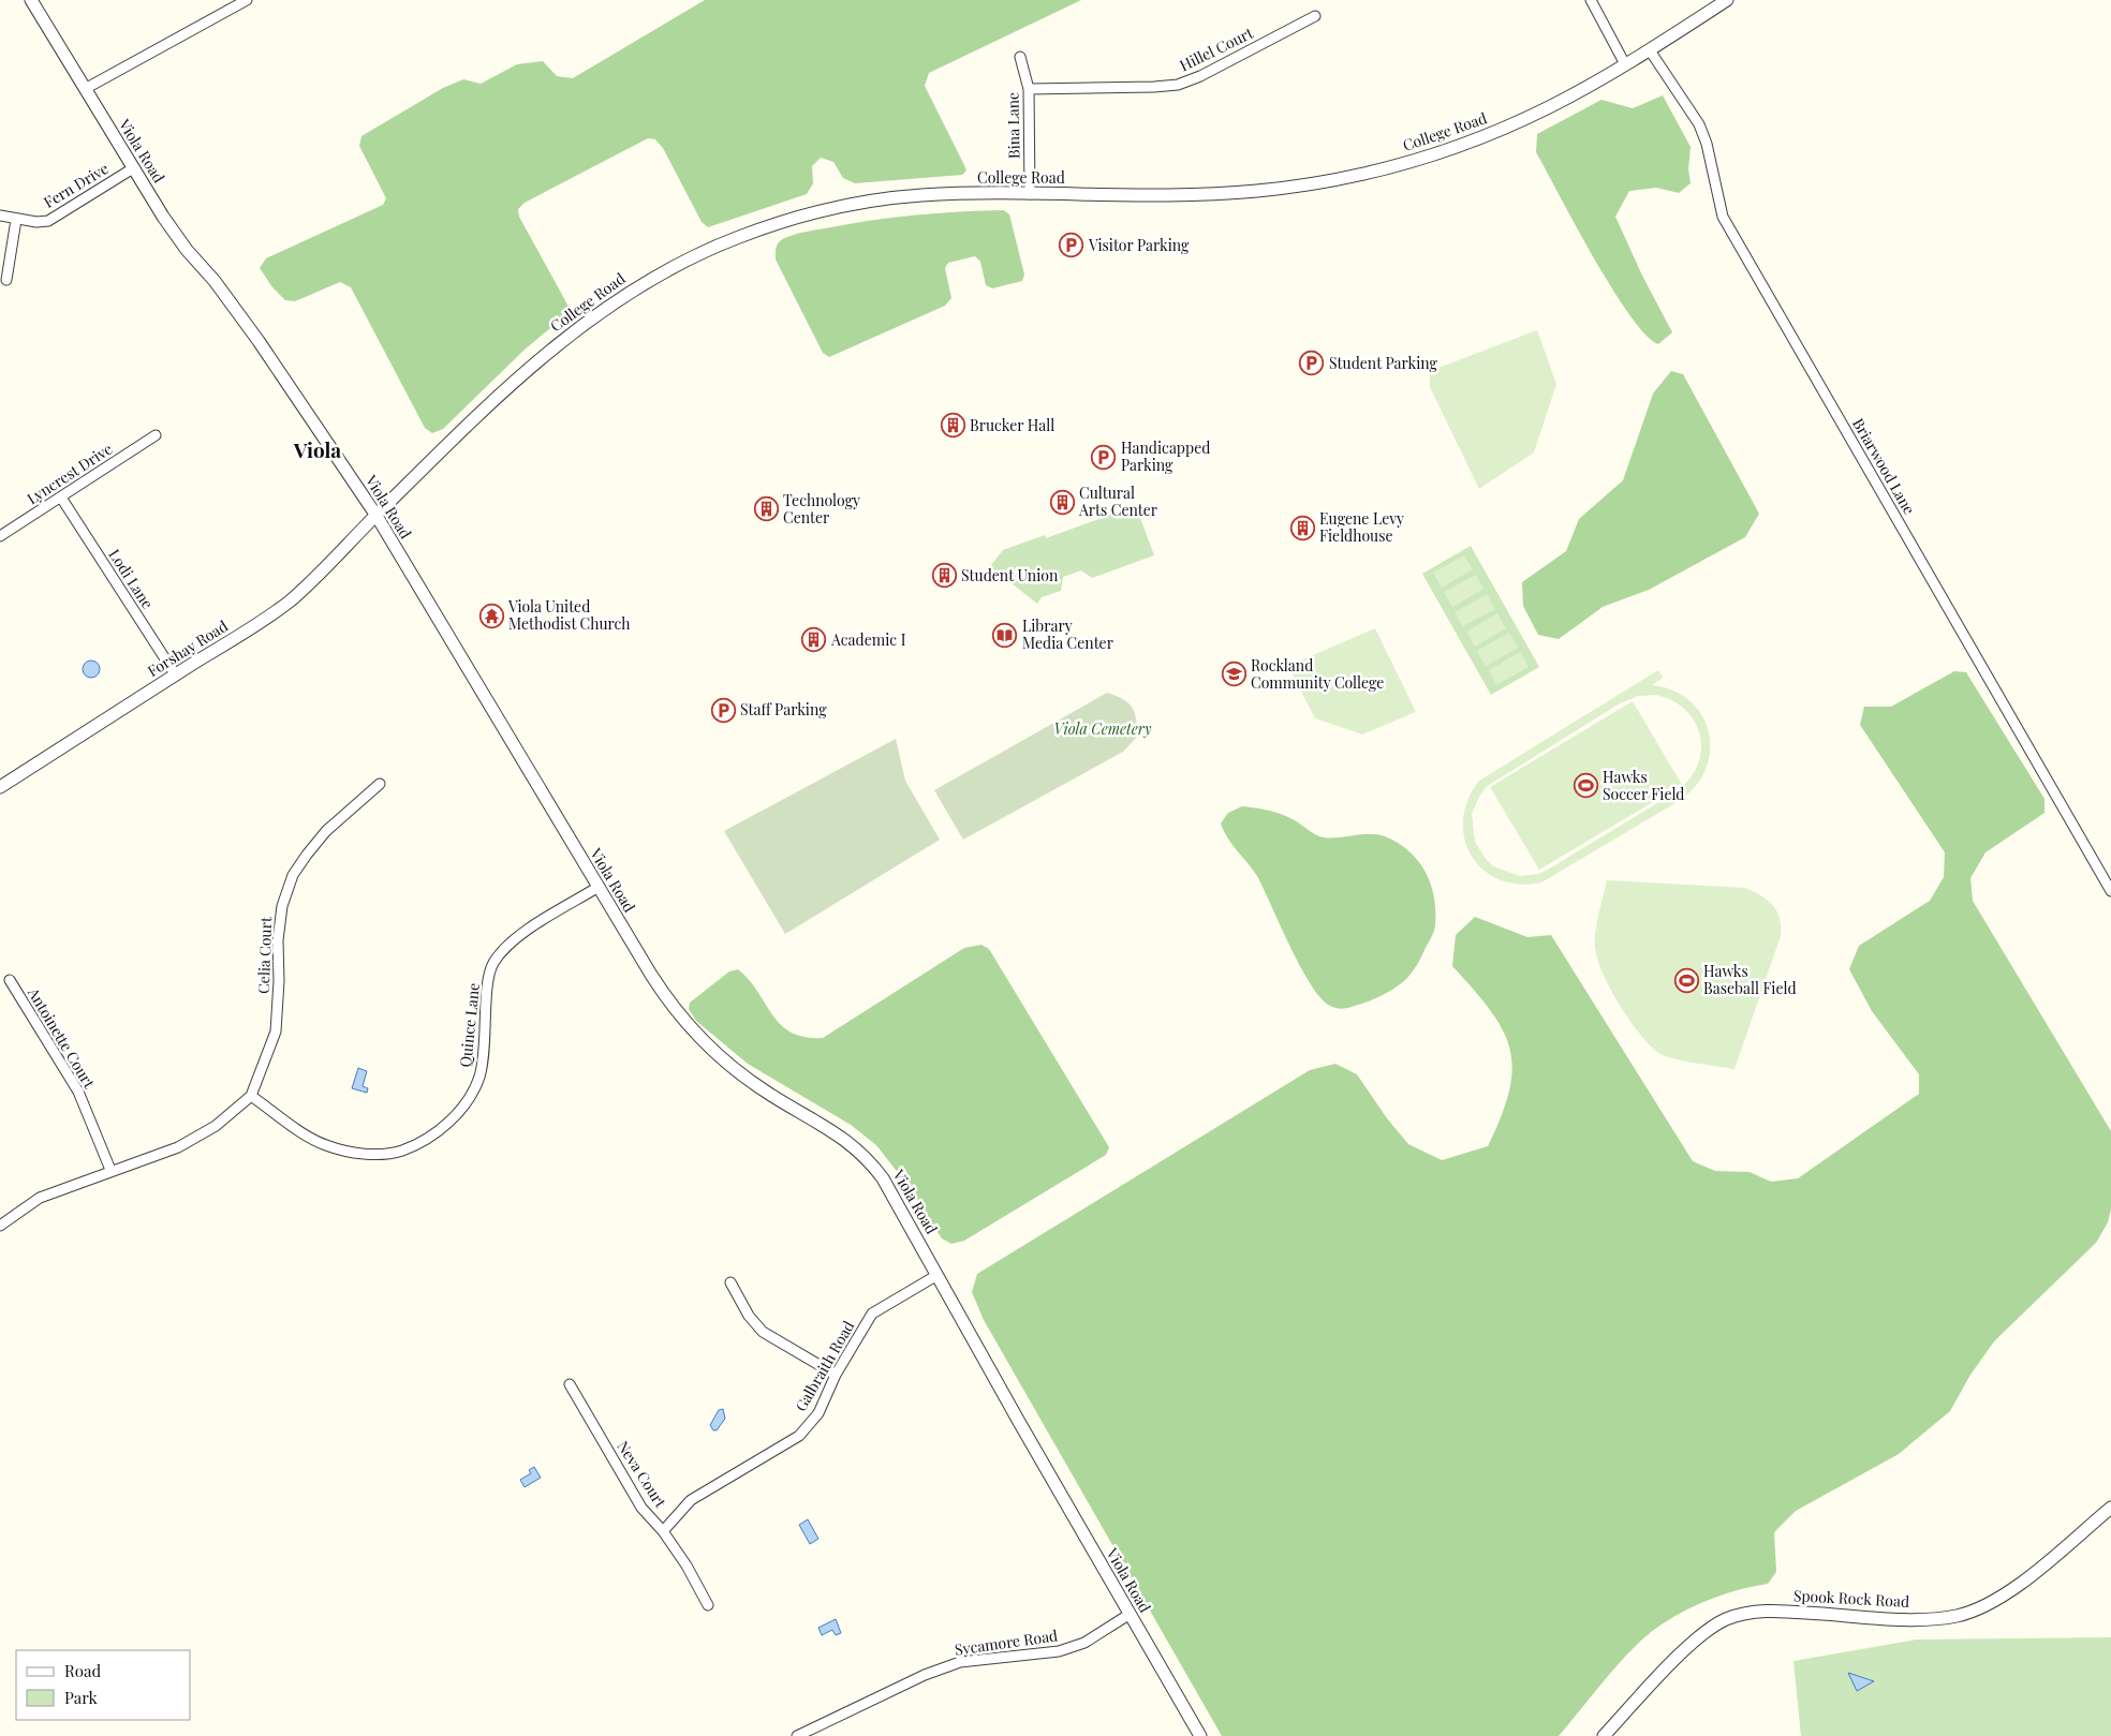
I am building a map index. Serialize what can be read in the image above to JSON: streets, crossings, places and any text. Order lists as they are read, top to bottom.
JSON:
{
  "streets": {
    "street": [
      "Hillel Court",
      "Bina Lane",
      "College Road",
      "Viola Road",
      "Fern Drive",
      "Briarwood Lane",
      "Lyncrest Drive",
      "Lodi Lane",
      "Forshay Road",
      "Celia Court",
      "Quince Lane",
      "Antoinette Court",
      "Galbraith Road",
      "Neva Court",
      "Spook Rock Road",
      "Sycamore Road"
    ]
  },
  "crossings": [
    ["Hillel Court", "Bina Lane"],
    ["Bina Lane", "College Road"],
    ["College Road", "Viola Road"],
    ["College Road", "Briarwood Lane"],
    ["College Road", "Forshay Road"],
    ["Viola Road", "Fern Drive"],
    ["Viola Road", "Forshay Road"],
    ["Viola Road", "Quince Lane"],
    ["Viola Road", "Galbraith Road"],
    ["Viola Road", "Sycamore Road"],
    ["Lyncrest Drive", "Lodi Lane"],
    ["Lodi Lane", "Forshay Road"],
    ["Celia Court", "Quince Lane"],
    ["Galbraith Road", "Neva Court"]
  ],
  "districts": ["Viola"],
  "parks": ["Viola Cemetery"],
  "places": {
    "parking": [
      "Visitor Parking",
      "Student Parking",
      "Handicapped Parking",
      "Staff Parking"
    ],
    "building": [
      "Brucker Hall",
      "Cultural Arts Center",
      "Technology Center",
      "Eugene Levy Fieldhouse",
      "Student Union",
      "Academic I"
    ],
    "temple": ["Viola United Methodist Church"],
    "library": ["Library Media Center"],
    "school or university": ["Rockland Community College"],
    "sports": ["Hawks Soccer Field", "Hawks Baseball Field"]
  },
  "legend": ["Road", "Park"]
}
